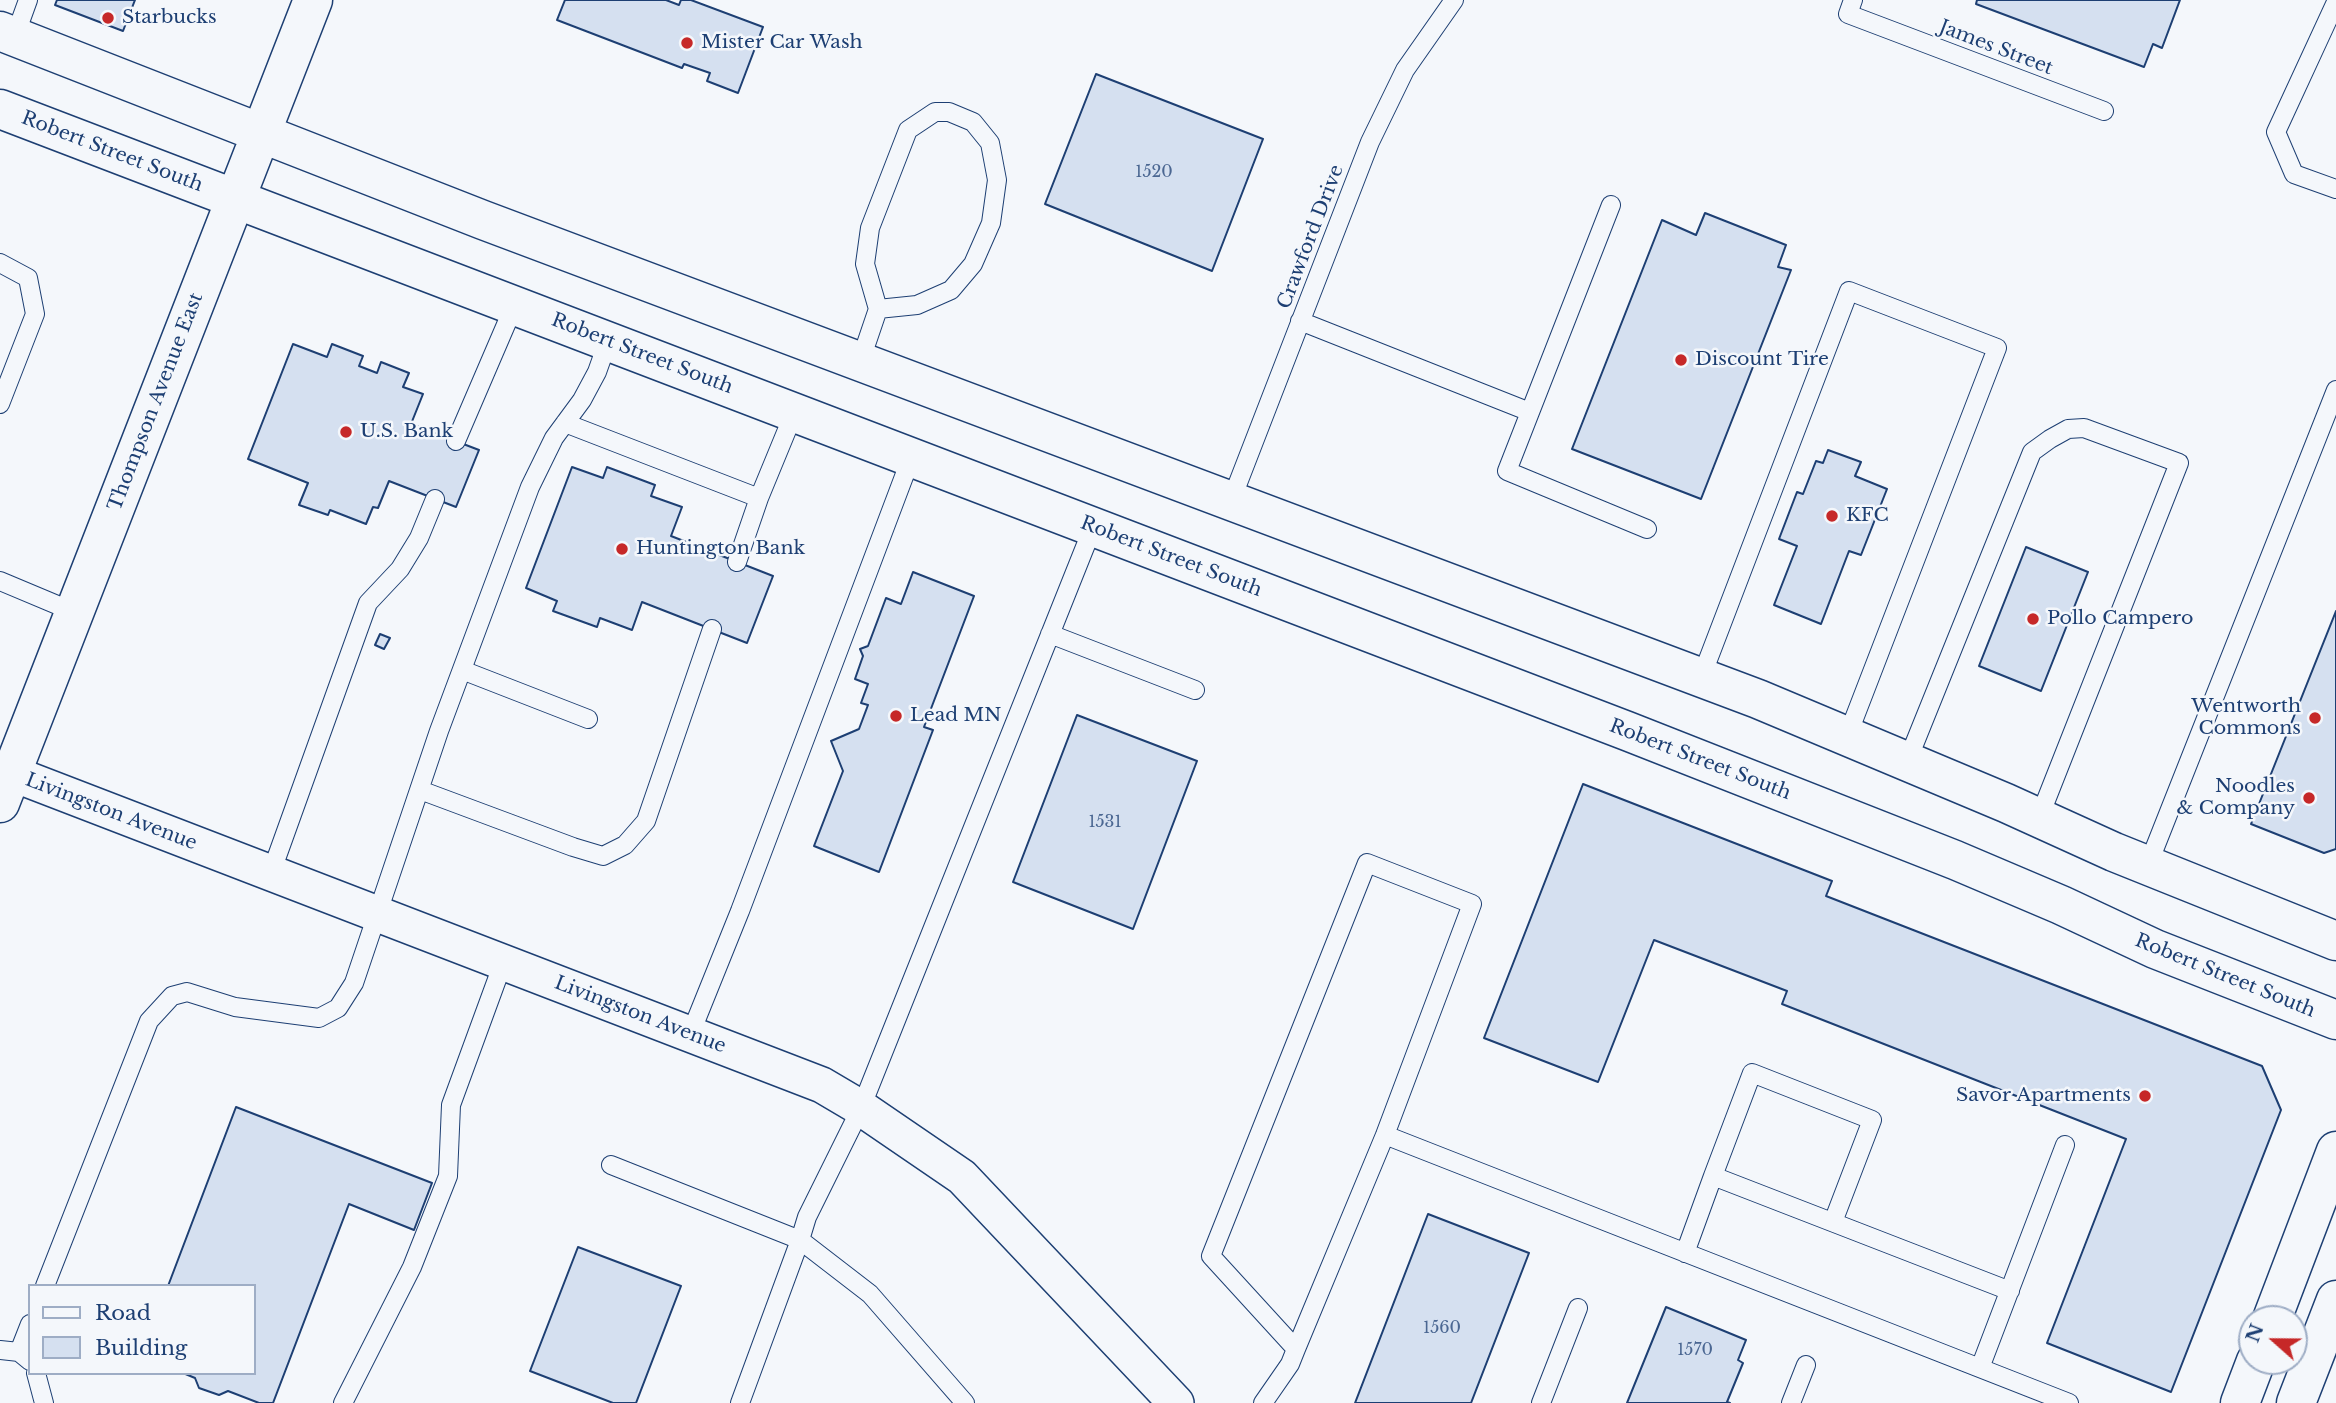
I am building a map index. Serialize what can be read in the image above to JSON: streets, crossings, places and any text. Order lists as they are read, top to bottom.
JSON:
{
  "streets": {
    "main road": ["Robert Street South", "Thompson Avenue East"],
    "street": ["Livingston Avenue"],
    "lane": ["James Street", "Crawford Drive"]
  },
  "crossings": [
    ["Robert Street South", "Thompson Avenue East"],
    ["Thompson Avenue East", "Livingston Avenue"]
  ],
  "places": [
    "Starbucks",
    "Mister Car Wash",
    "Discount Tire",
    "U.S. Bank",
    "KFC",
    "Huntington Bank",
    "Pollo Campero",
    "Lead MN",
    "Wentworth Commons",
    "Noodles & Company",
    "Savor Apartments"
  ],
  "house_numbers": [
    "1520",
    "1531",
    "1560",
    "1570"
  ],
  "legend": ["Road", "Building"],
  "north": "left"
}
